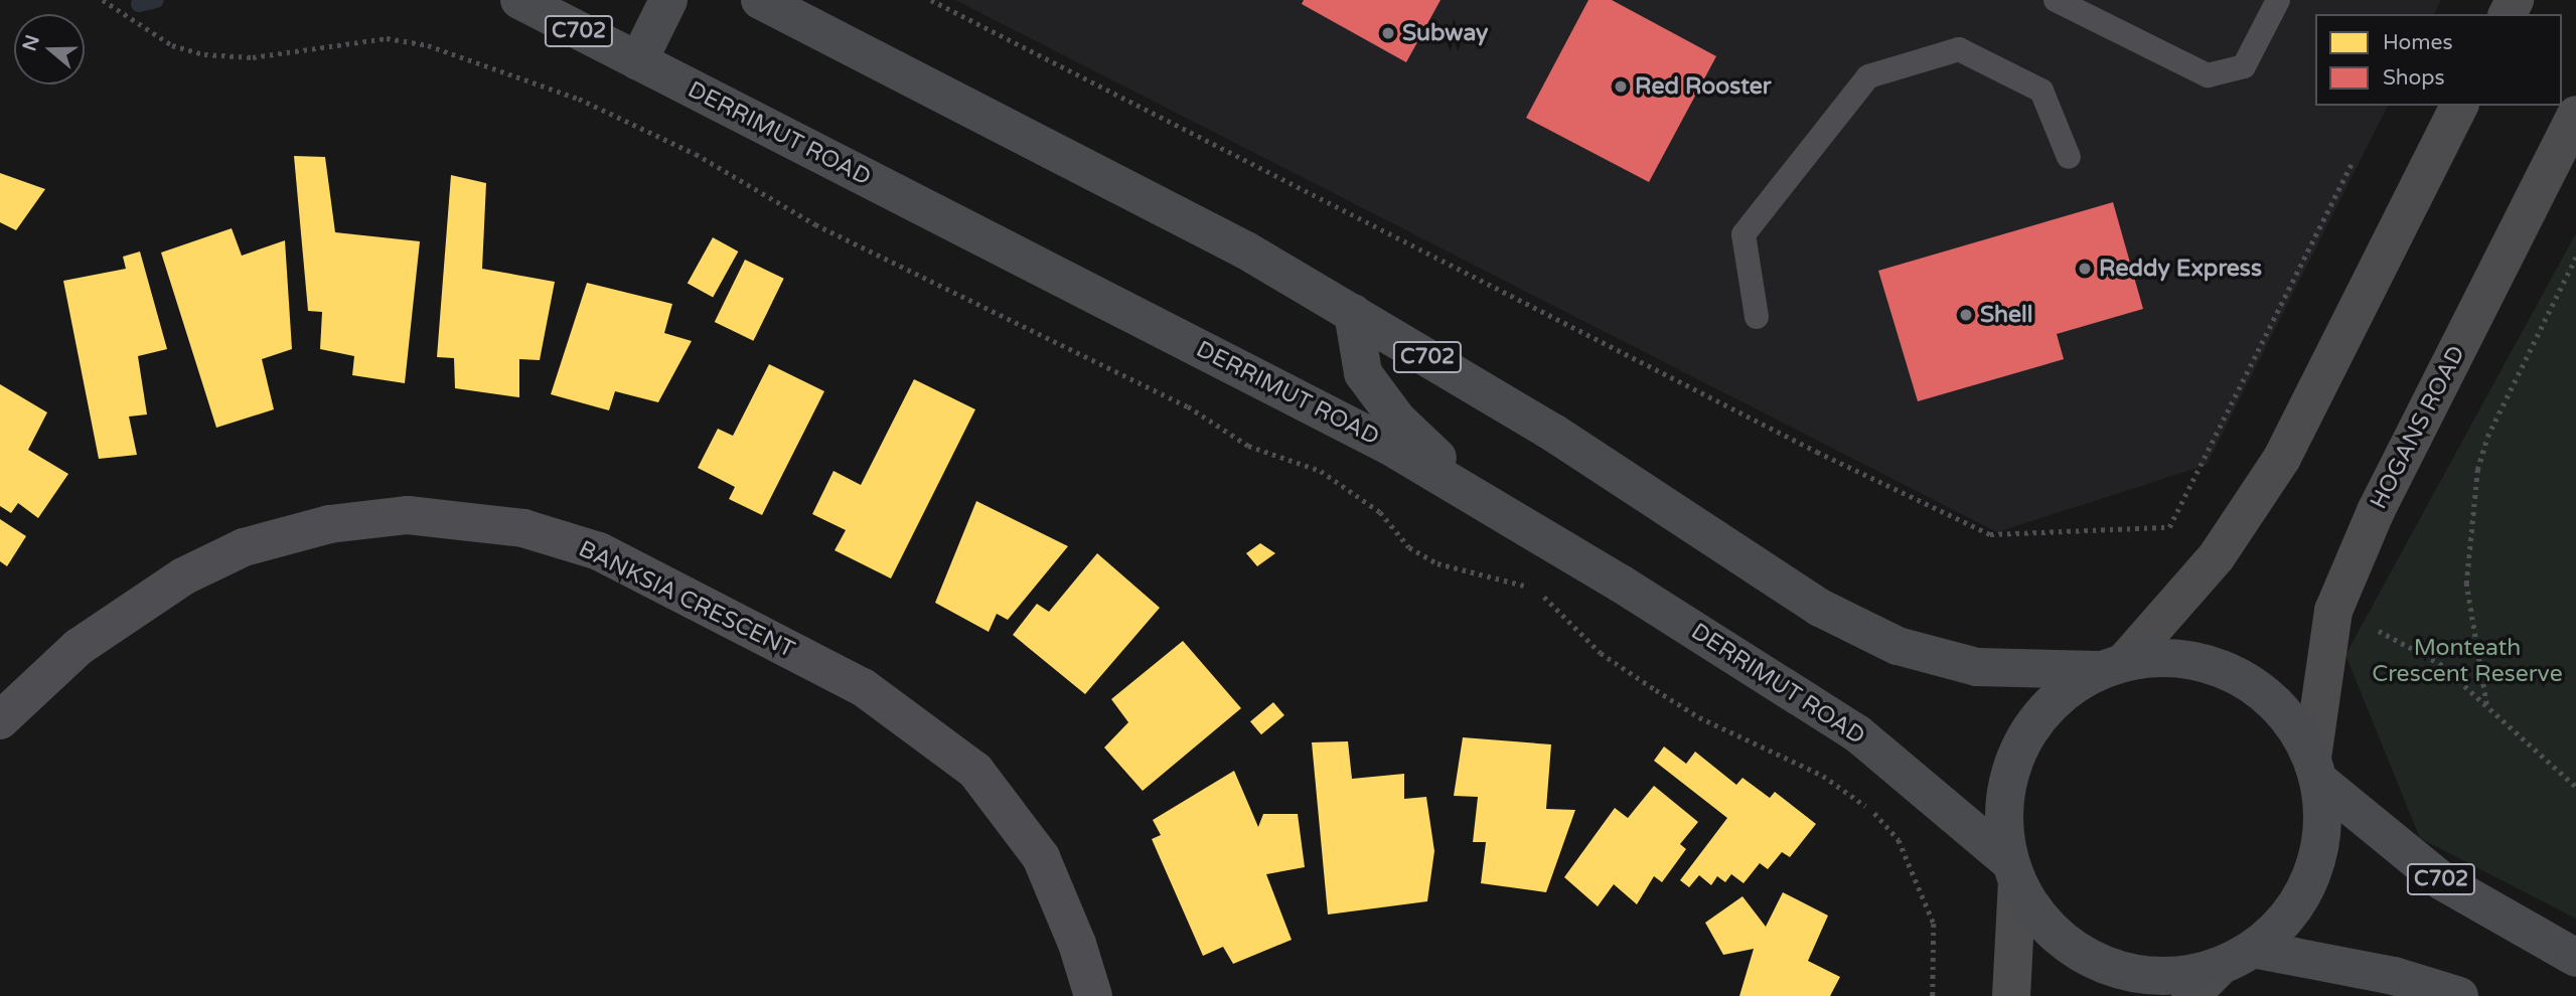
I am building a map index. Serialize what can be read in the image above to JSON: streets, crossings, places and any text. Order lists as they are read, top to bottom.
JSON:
{
  "streets": {
    "highway": ["C702", "DERRIMUT ROAD"],
    "street": ["HOGANS ROAD", "BANKSIA CRESCENT"]
  },
  "crossings": [
    ["C702", "DERRIMUT ROAD"],
    ["C702", "HOGANS ROAD"]
  ],
  "parks": ["Monteath Crescent Reserve"],
  "places": [
    "Subway",
    "Red Rooster",
    "Reddy Express",
    "Shell"
  ],
  "legend": ["Homes", "Shops"],
  "north": "left"
}
